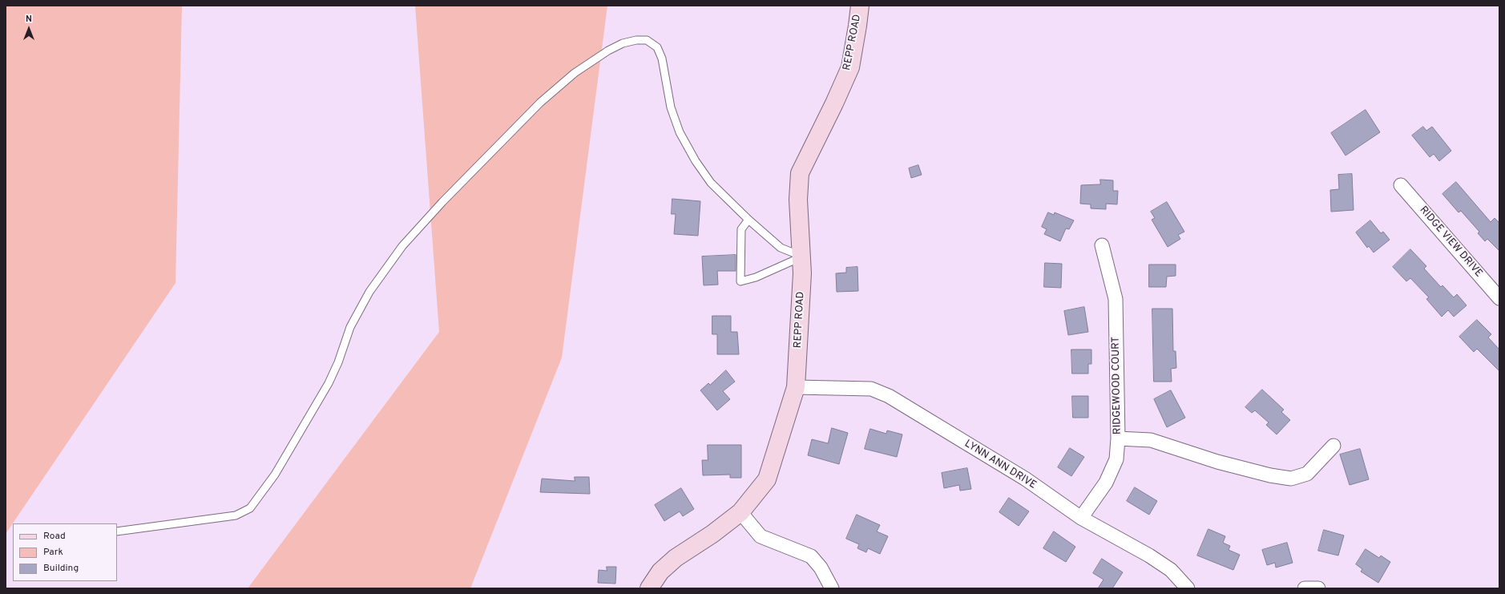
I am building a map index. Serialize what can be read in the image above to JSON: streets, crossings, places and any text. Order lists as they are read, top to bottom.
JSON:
{
  "streets": {
    "street": [
      "REPP ROAD",
      "RIDGE VIEW DRIVE",
      "RIDGEWOOD COURT",
      "LYNN ANN DRIVE"
    ]
  },
  "crossings": [
    ["REPP ROAD", "LYNN ANN DRIVE"],
    ["RIDGEWOOD COURT", "LYNN ANN DRIVE"]
  ],
  "legend": ["Road", "Park", "Building"],
  "north": "top"
}
